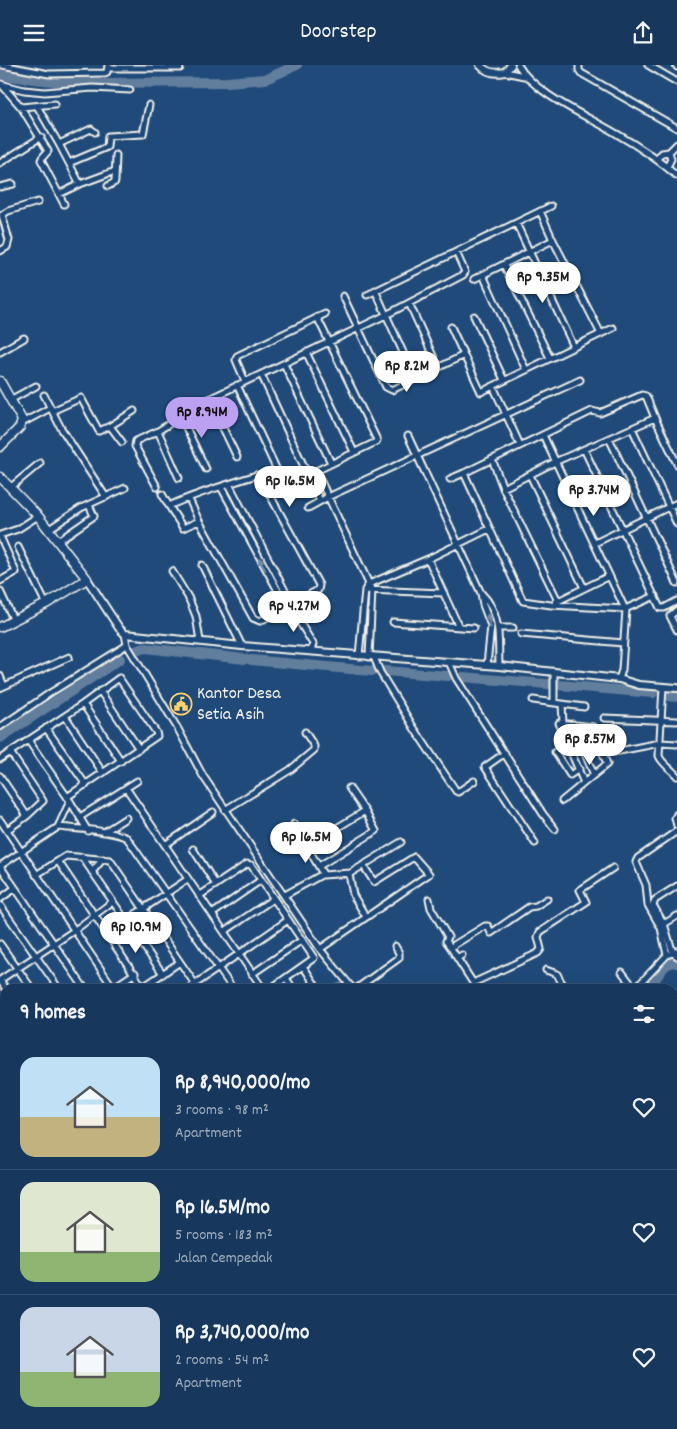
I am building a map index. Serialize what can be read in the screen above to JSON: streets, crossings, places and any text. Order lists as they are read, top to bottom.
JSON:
{
  "places": {
    "public building": ["Kantor Desa Setia Asih"]
  },
  "page": {
    "header": "Doorstep",
    "price": [
      "Rp 9.35M",
      "Rp 8.2M",
      "Rp 8.94M",
      "Rp 16.5M",
      "Rp 3.74M",
      "Rp 4.27M",
      "Rp 8.57M",
      "Rp 16.5M",
      "Rp 10.9M"
    ],
    "heading": "9 homes",
    "list": [
      {
        "name": "Rp 8,940,000/mo",
        "note": "3 rooms · 98 m² · Apartment"
      },
      {
        "name": "Rp 16.5M/mo",
        "note": "5 rooms · 183 m² · Jalan Cempedak"
      },
      {
        "name": "Rp 3,740,000/mo",
        "note": "2 rooms · 54 m² · Apartment"
      }
    ]
  }
}
